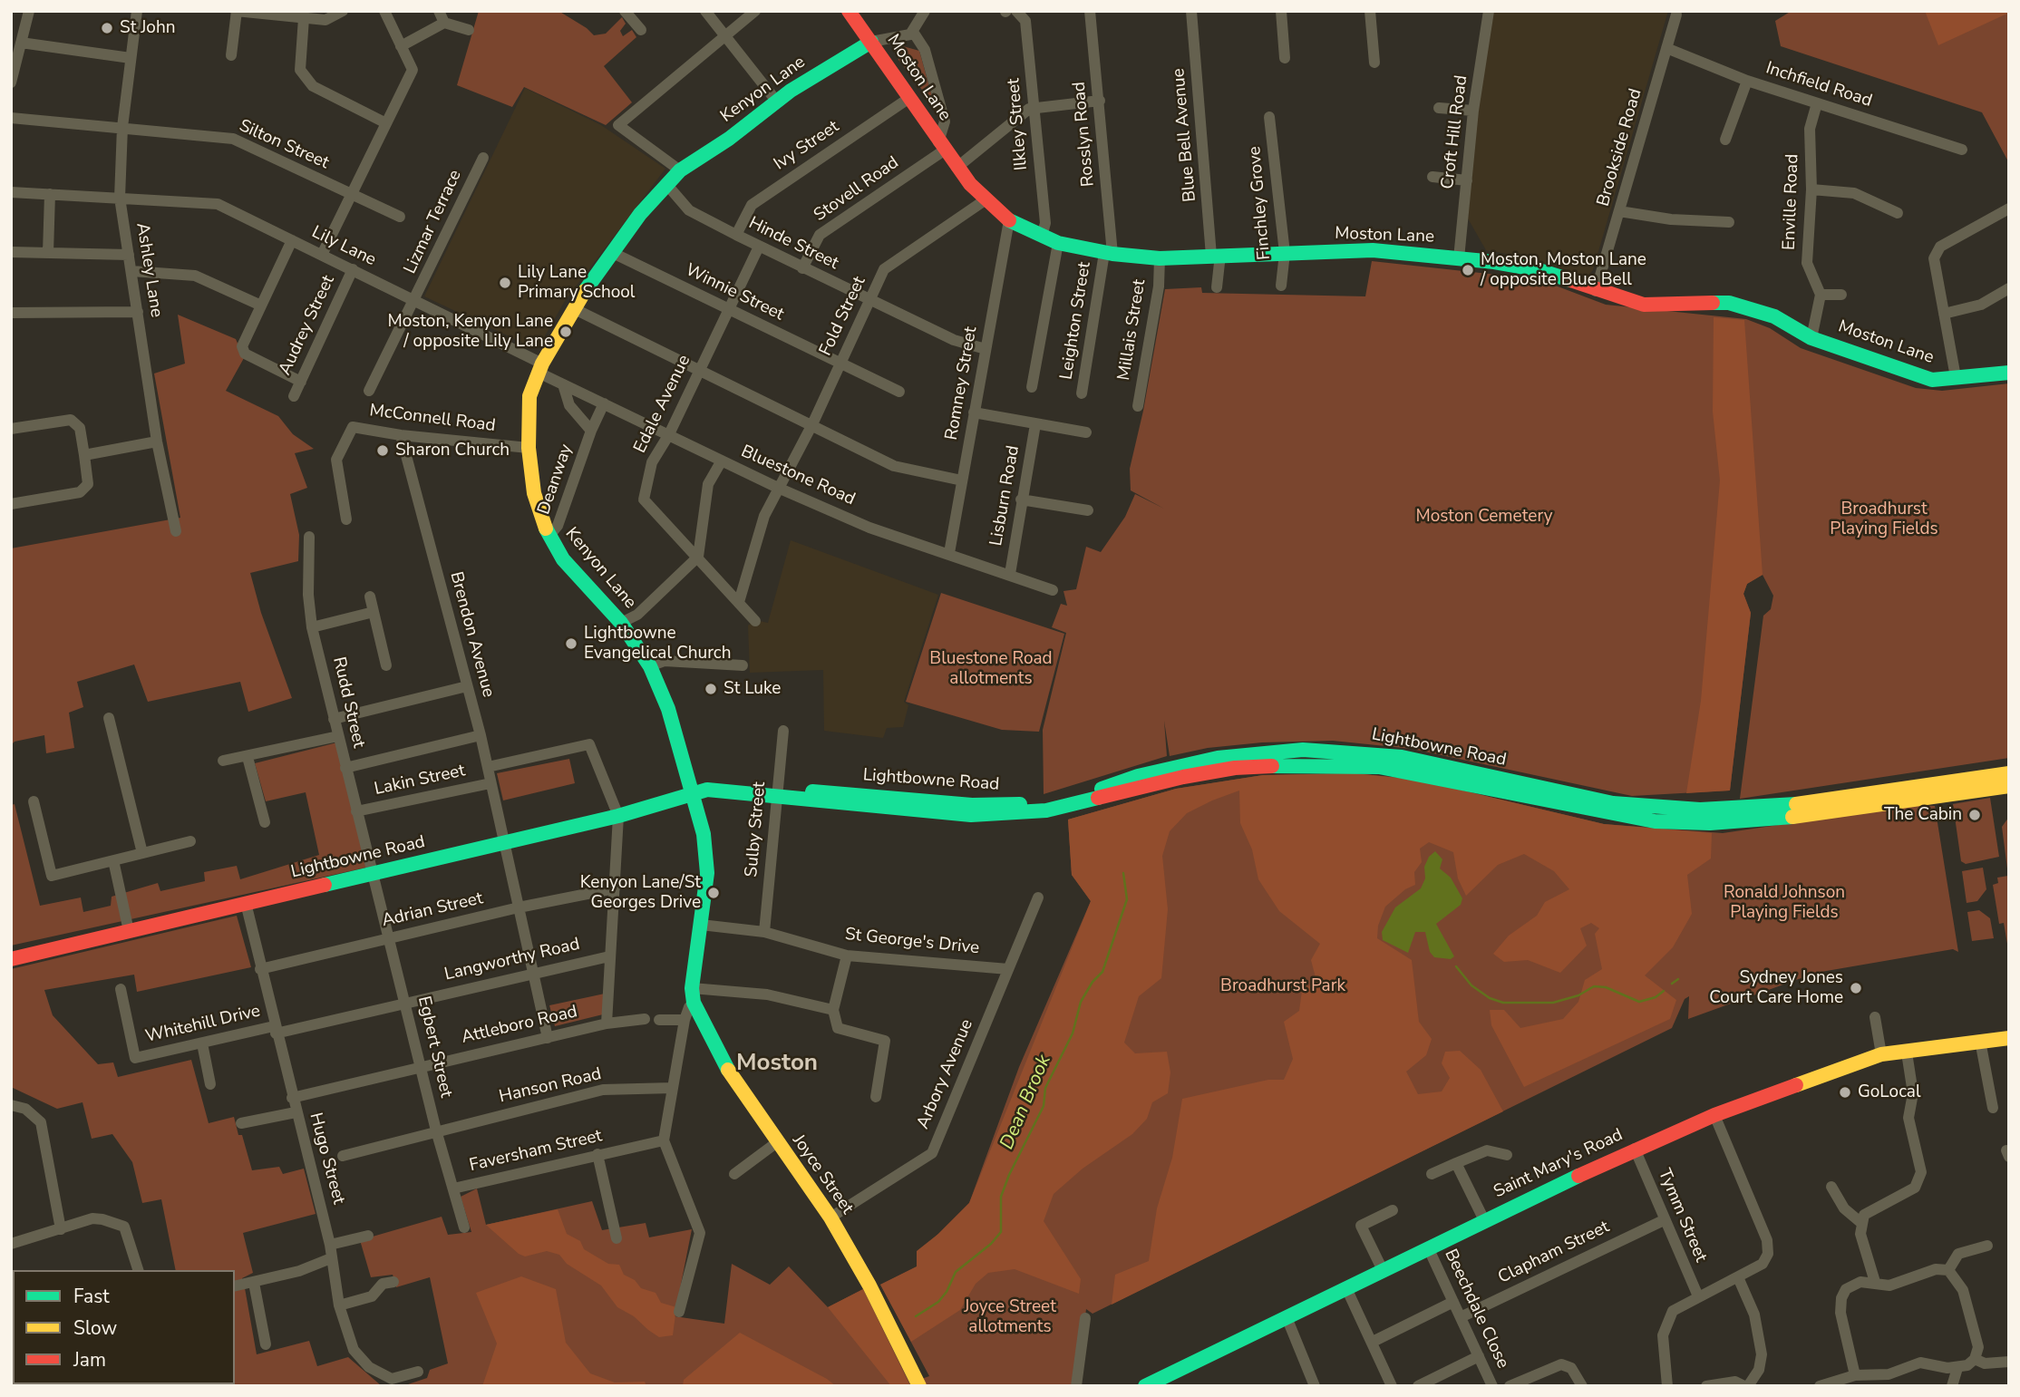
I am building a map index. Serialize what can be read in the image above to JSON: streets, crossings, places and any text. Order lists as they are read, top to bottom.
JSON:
{
  "streets": {
    "street": [
      "Moston Lane",
      "Inchfield Road",
      "Kenyon Lane",
      "Ilkley Street",
      "Croft Hill Road",
      "Rosslyn Road",
      "Blue Bell Avenue",
      "Silton Street",
      "Ivy Street",
      "Brookside Road",
      "Stovell Road",
      "Enville Road",
      "Finchley Grove",
      "Lizmar Terrace",
      "Hinde Street",
      "Lily Lane",
      "Ashley Lane",
      "Winnie Street",
      "Fold Street",
      "Leighton Street",
      "Audrey Street",
      "Millais Street",
      "Romney Street",
      "Edale Avenue",
      "McConnell Road",
      "Bluestone Road",
      "Deanway",
      "Lisburn Road",
      "Brendon Avenue",
      "Rudd Street",
      "Lightbowne Road",
      "Lakin Street",
      "Sulby Street",
      "Adrian Street",
      "St George's Drive",
      "Langworthy Road",
      "Whitehill Drive",
      "Attleboro Road",
      "Egbert Street",
      "Arbory Avenue",
      "Hanson Road",
      "Faversham Street",
      "Hugo Street",
      "Saint Mary's Road",
      "Joyce Street",
      "Tymm Street",
      "Clapham Street",
      "Beechdale Close"
    ]
  },
  "crossings": [
    ["Moston Lane", "Kenyon Lane"],
    ["Moston Lane", "Ilkley Street"],
    ["Moston Lane", "Croft Hill Road"],
    ["Moston Lane", "Rosslyn Road"],
    ["Moston Lane", "Blue Bell Avenue"],
    ["Moston Lane", "Ivy Street"],
    ["Moston Lane", "Brookside Road"],
    ["Moston Lane", "Stovell Road"],
    ["Moston Lane", "Finchley Grove"],
    ["Moston Lane", "Fold Street"],
    ["Moston Lane", "Leighton Street"],
    ["Moston Lane", "Millais Street"],
    ["Moston Lane", "Romney Street"],
    ["Inchfield Road", "Brookside Road"],
    ["Inchfield Road", "Enville Road"],
    ["Kenyon Lane", "Hinde Street"],
    ["Kenyon Lane", "Lily Lane"],
    ["Kenyon Lane", "Winnie Street"],
    ["Kenyon Lane", "McConnell Road"],
    ["Kenyon Lane", "Bluestone Road"],
    ["Kenyon Lane", "Deanway"],
    ["Kenyon Lane", "Lightbowne Road"],
    ["Kenyon Lane", "St George's Drive"],
    ["Kenyon Lane", "Joyce Street"],
    ["Rosslyn Road", "Leighton Street"],
    ["Silton Street", "Ashley Lane"],
    ["Ivy Street", "Hinde Street"],
    ["Stovell Road", "Hinde Street"],
    ["Lizmar Terrace", "Lily Lane"],
    ["Hinde Street", "Fold Street"],
    ["Hinde Street", "Romney Street"],
    ["Hinde Street", "Edale Avenue"],
    ["Lily Lane", "Ashley Lane"],
    ["Lily Lane", "Audrey Street"],
    ["Lily Lane", "Bluestone Road"],
    ["Winnie Street", "Fold Street"],
    ["Winnie Street", "Edale Avenue"],
    ["Fold Street", "Edale Avenue"],
    ["Fold Street", "Bluestone Road"],
    ["Romney Street", "Bluestone Road"],
    ["Edale Avenue", "Bluestone Road"],
    ["McConnell Road", "Brendon Avenue"],
    ["Bluestone Road", "Deanway"],
    ["Bluestone Road", "Lisburn Road"],
    ["Brendon Avenue", "Lightbowne Road"],
    ["Brendon Avenue", "Lakin Street"],
    ["Brendon Avenue", "Adrian Street"],
    ["Brendon Avenue", "Langworthy Road"],
    ["Brendon Avenue", "Attleboro Road"],
    ["Rudd Street", "Lightbowne Road"],
    ["Rudd Street", "Lakin Street"],
    ["Rudd Street", "Egbert Street"],
    ["Lightbowne Road", "Sulby Street"],
    ["Lightbowne Road", "Egbert Street"],
    ["Lightbowne Road", "Hugo Street"],
    ["Sulby Street", "St George's Drive"],
    ["Adrian Street", "Egbert Street"],
    ["Adrian Street", "Hugo Street"],
    ["St George's Drive", "Arbory Avenue"],
    ["Langworthy Road", "Whitehill Drive"],
    ["Langworthy Road", "Egbert Street"],
    ["Langworthy Road", "Hugo Street"],
    ["Whitehill Drive", "Hugo Street"],
    ["Attleboro Road", "Egbert Street"],
    ["Attleboro Road", "Hugo Street"],
    ["Egbert Street", "Hanson Road"],
    ["Egbert Street", "Faversham Street"],
    ["Arbory Avenue", "Joyce Street"],
    ["Saint Mary's Road", "Tymm Street"],
    ["Saint Mary's Road", "Beechdale Close"],
    ["Tymm Street", "Clapham Street"],
    ["Clapham Street", "Beechdale Close"]
  ],
  "districts": ["Moston"],
  "water": ["Dean Brook"],
  "parks": [
    "Broadhurst Playing Fields",
    "Moston Cemetery",
    "Bluestone Road allotments",
    "Ronald Johnson Playing Fields",
    "Broadhurst Park",
    "Joyce Street allotments"
  ],
  "places": [
    "St John",
    "Moston, Moston Lane / opposite Blue Bell",
    "Lily Lane Primary School",
    "Moston, Kenyon Lane / opposite Lily Lane",
    "Sharon Church",
    "Lightbowne Evangelical Church",
    "St Luke",
    "The Cabin",
    "Kenyon Lane/St Georges Drive",
    "Sydney Jones Court Care Home",
    "GoLocal"
  ],
  "legend": ["Fast", "Slow", "Jam"]
}
